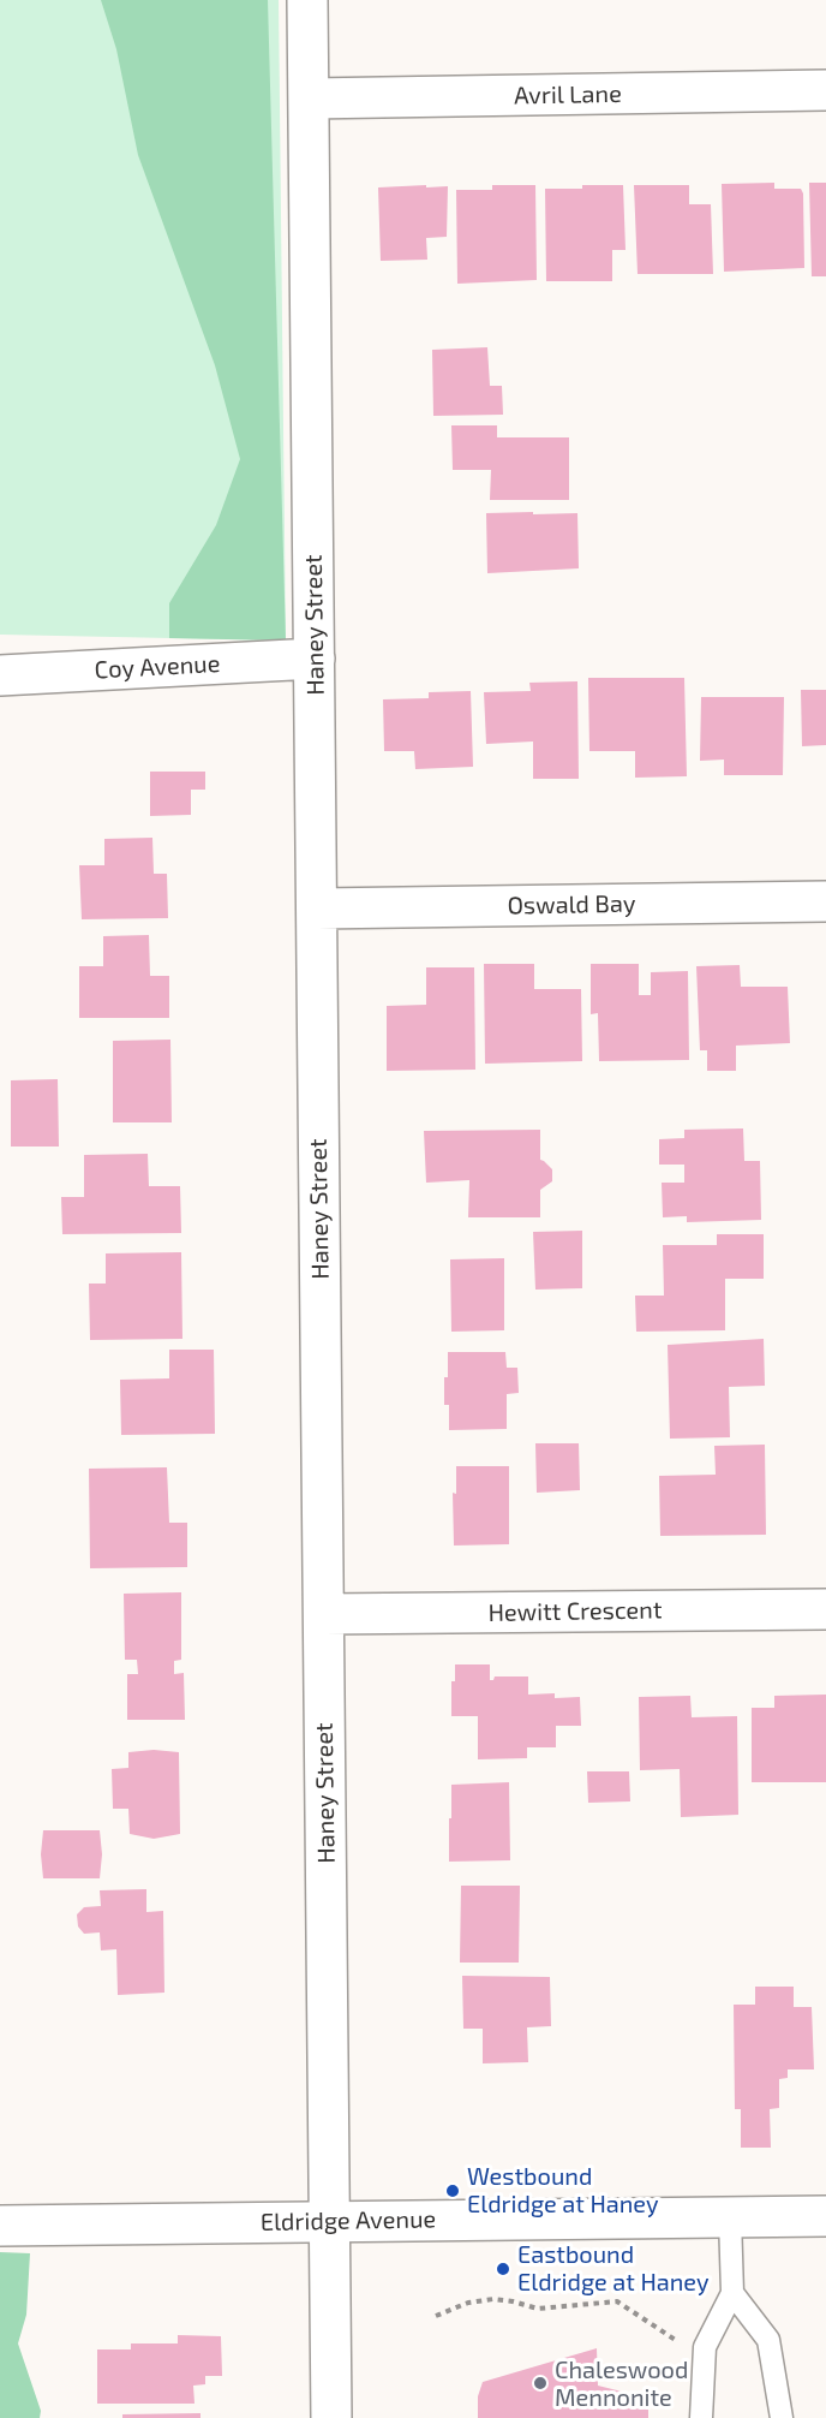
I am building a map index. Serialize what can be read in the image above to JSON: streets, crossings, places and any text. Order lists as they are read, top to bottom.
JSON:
{
  "streets": {
    "street": [
      "Avril Lane",
      "Haney Street",
      "Coy Avenue",
      "Oswald Bay",
      "Hewitt Crescent",
      "Eldridge Avenue"
    ]
  },
  "crossings": [
    ["Avril Lane", "Haney Street"],
    ["Haney Street", "Coy Avenue"],
    ["Haney Street", "Oswald Bay"],
    ["Haney Street", "Hewitt Crescent"],
    ["Haney Street", "Eldridge Avenue"]
  ],
  "places": ["Westbound Eldridge at Haney", "Eastbound Eldridge at Haney", "Chaleswood Mennonite"]
}
